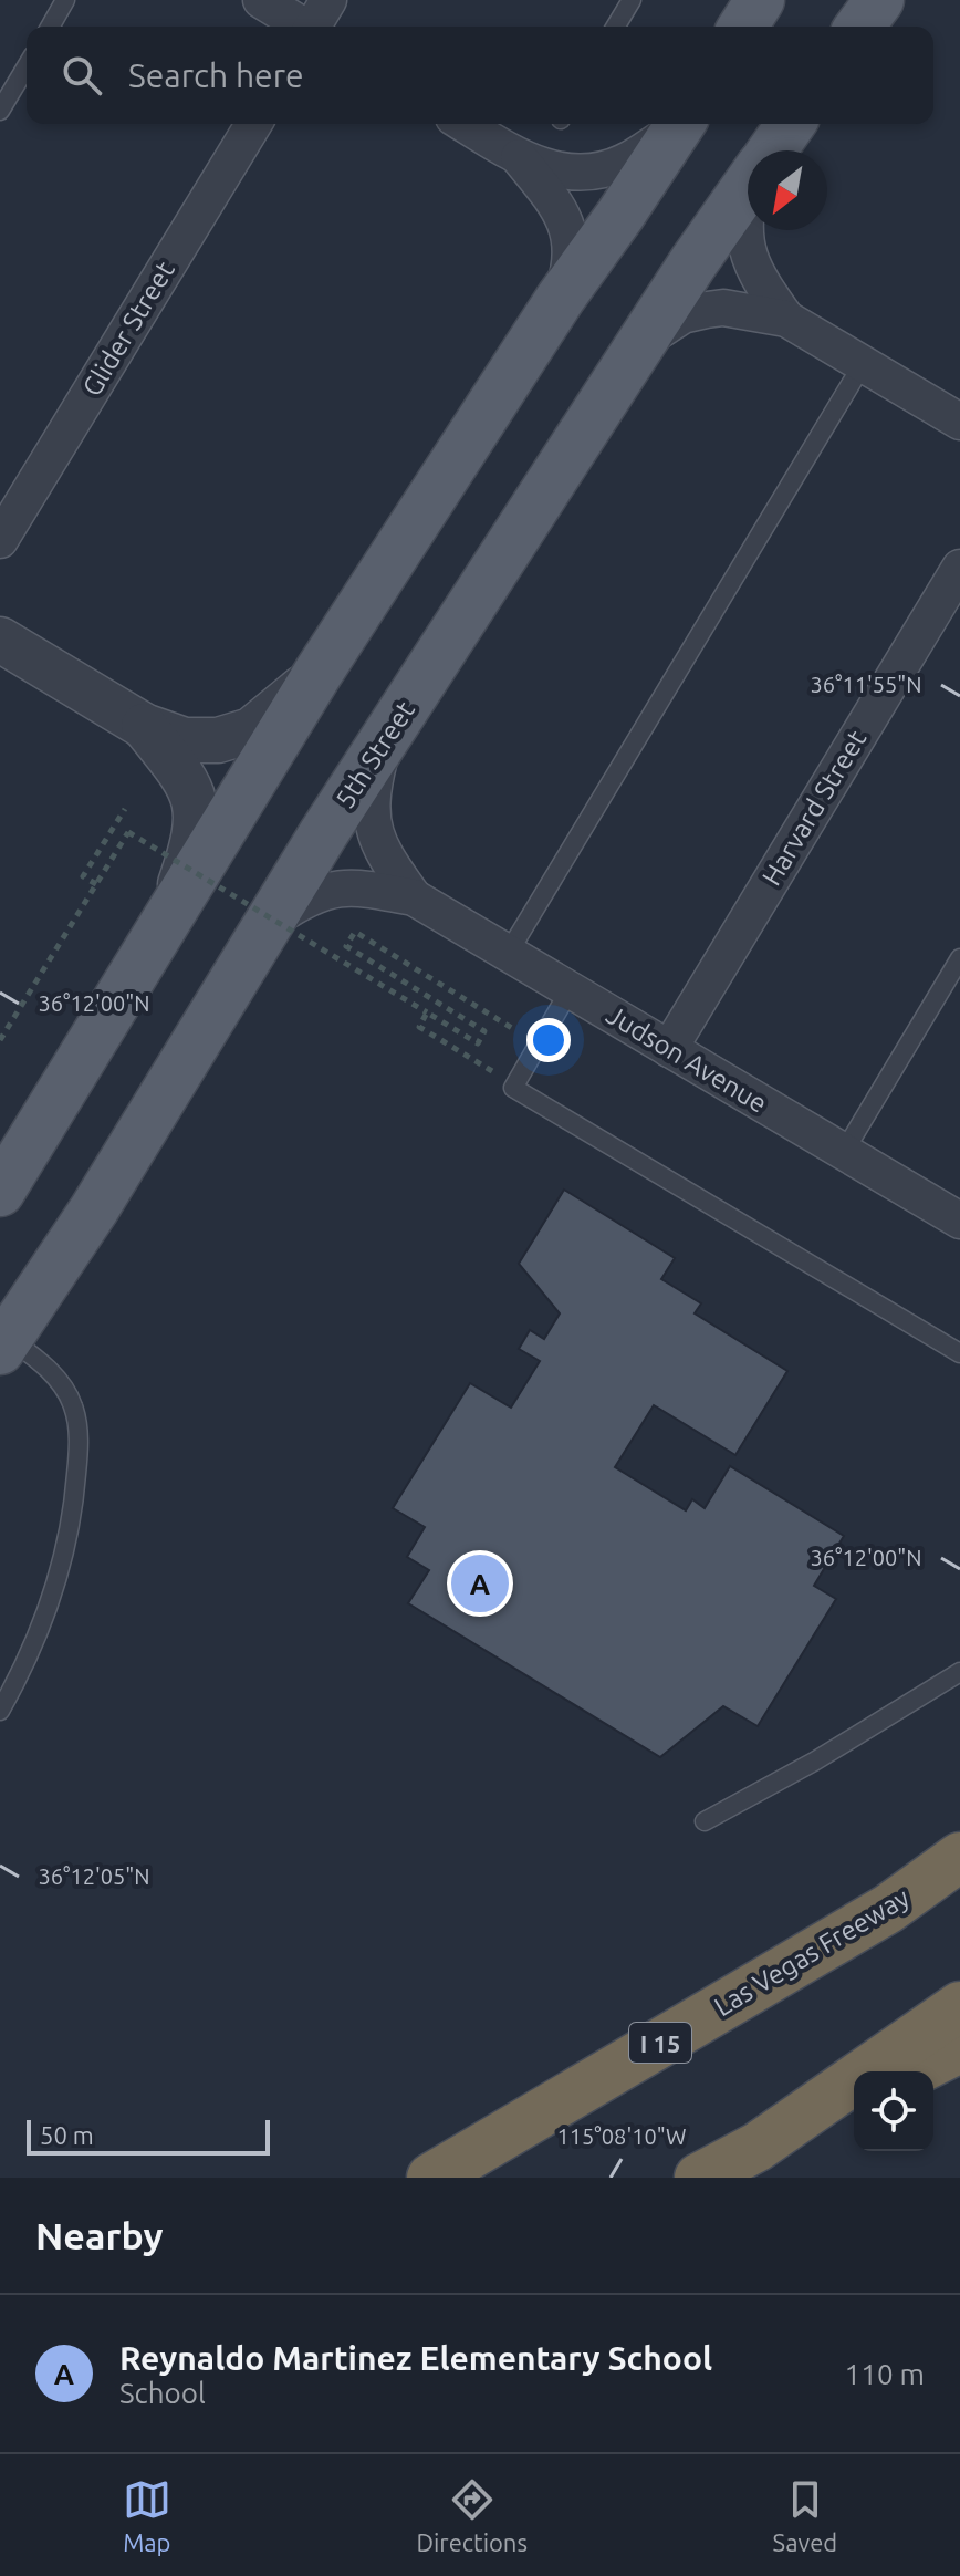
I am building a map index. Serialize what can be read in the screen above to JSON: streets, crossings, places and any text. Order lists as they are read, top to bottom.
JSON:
{
  "streets": {
    "highway": ["Las Vegas Freeway", "I 15"],
    "main road": ["5th Street"],
    "street": ["Glider Street", "Harvard Street", "Judson Avenue"]
  },
  "crossings": [
    ["5th Street", "Judson Avenue"],
    ["Harvard Street", "Judson Avenue"]
  ],
  "scale_bar": "50 m",
  "north": "bottom left",
  "page": {
    "search": "Search here",
    "pins": "A",
    "scale": "50 m",
    "heading": "Nearby",
    "list": [
      {
        "mark": "A",
        "name": "Reynaldo Martinez Elementary School",
        "note": "School",
        "value": "110 m"
      }
    ],
    "nav": ["Map", "Directions", "Saved"]
  },
  "coordinates": [
    "36°11'55\"N",
    "36°12'00\"N",
    "36°12'05\"N",
    "115°08'10\"W"
  ]
}
